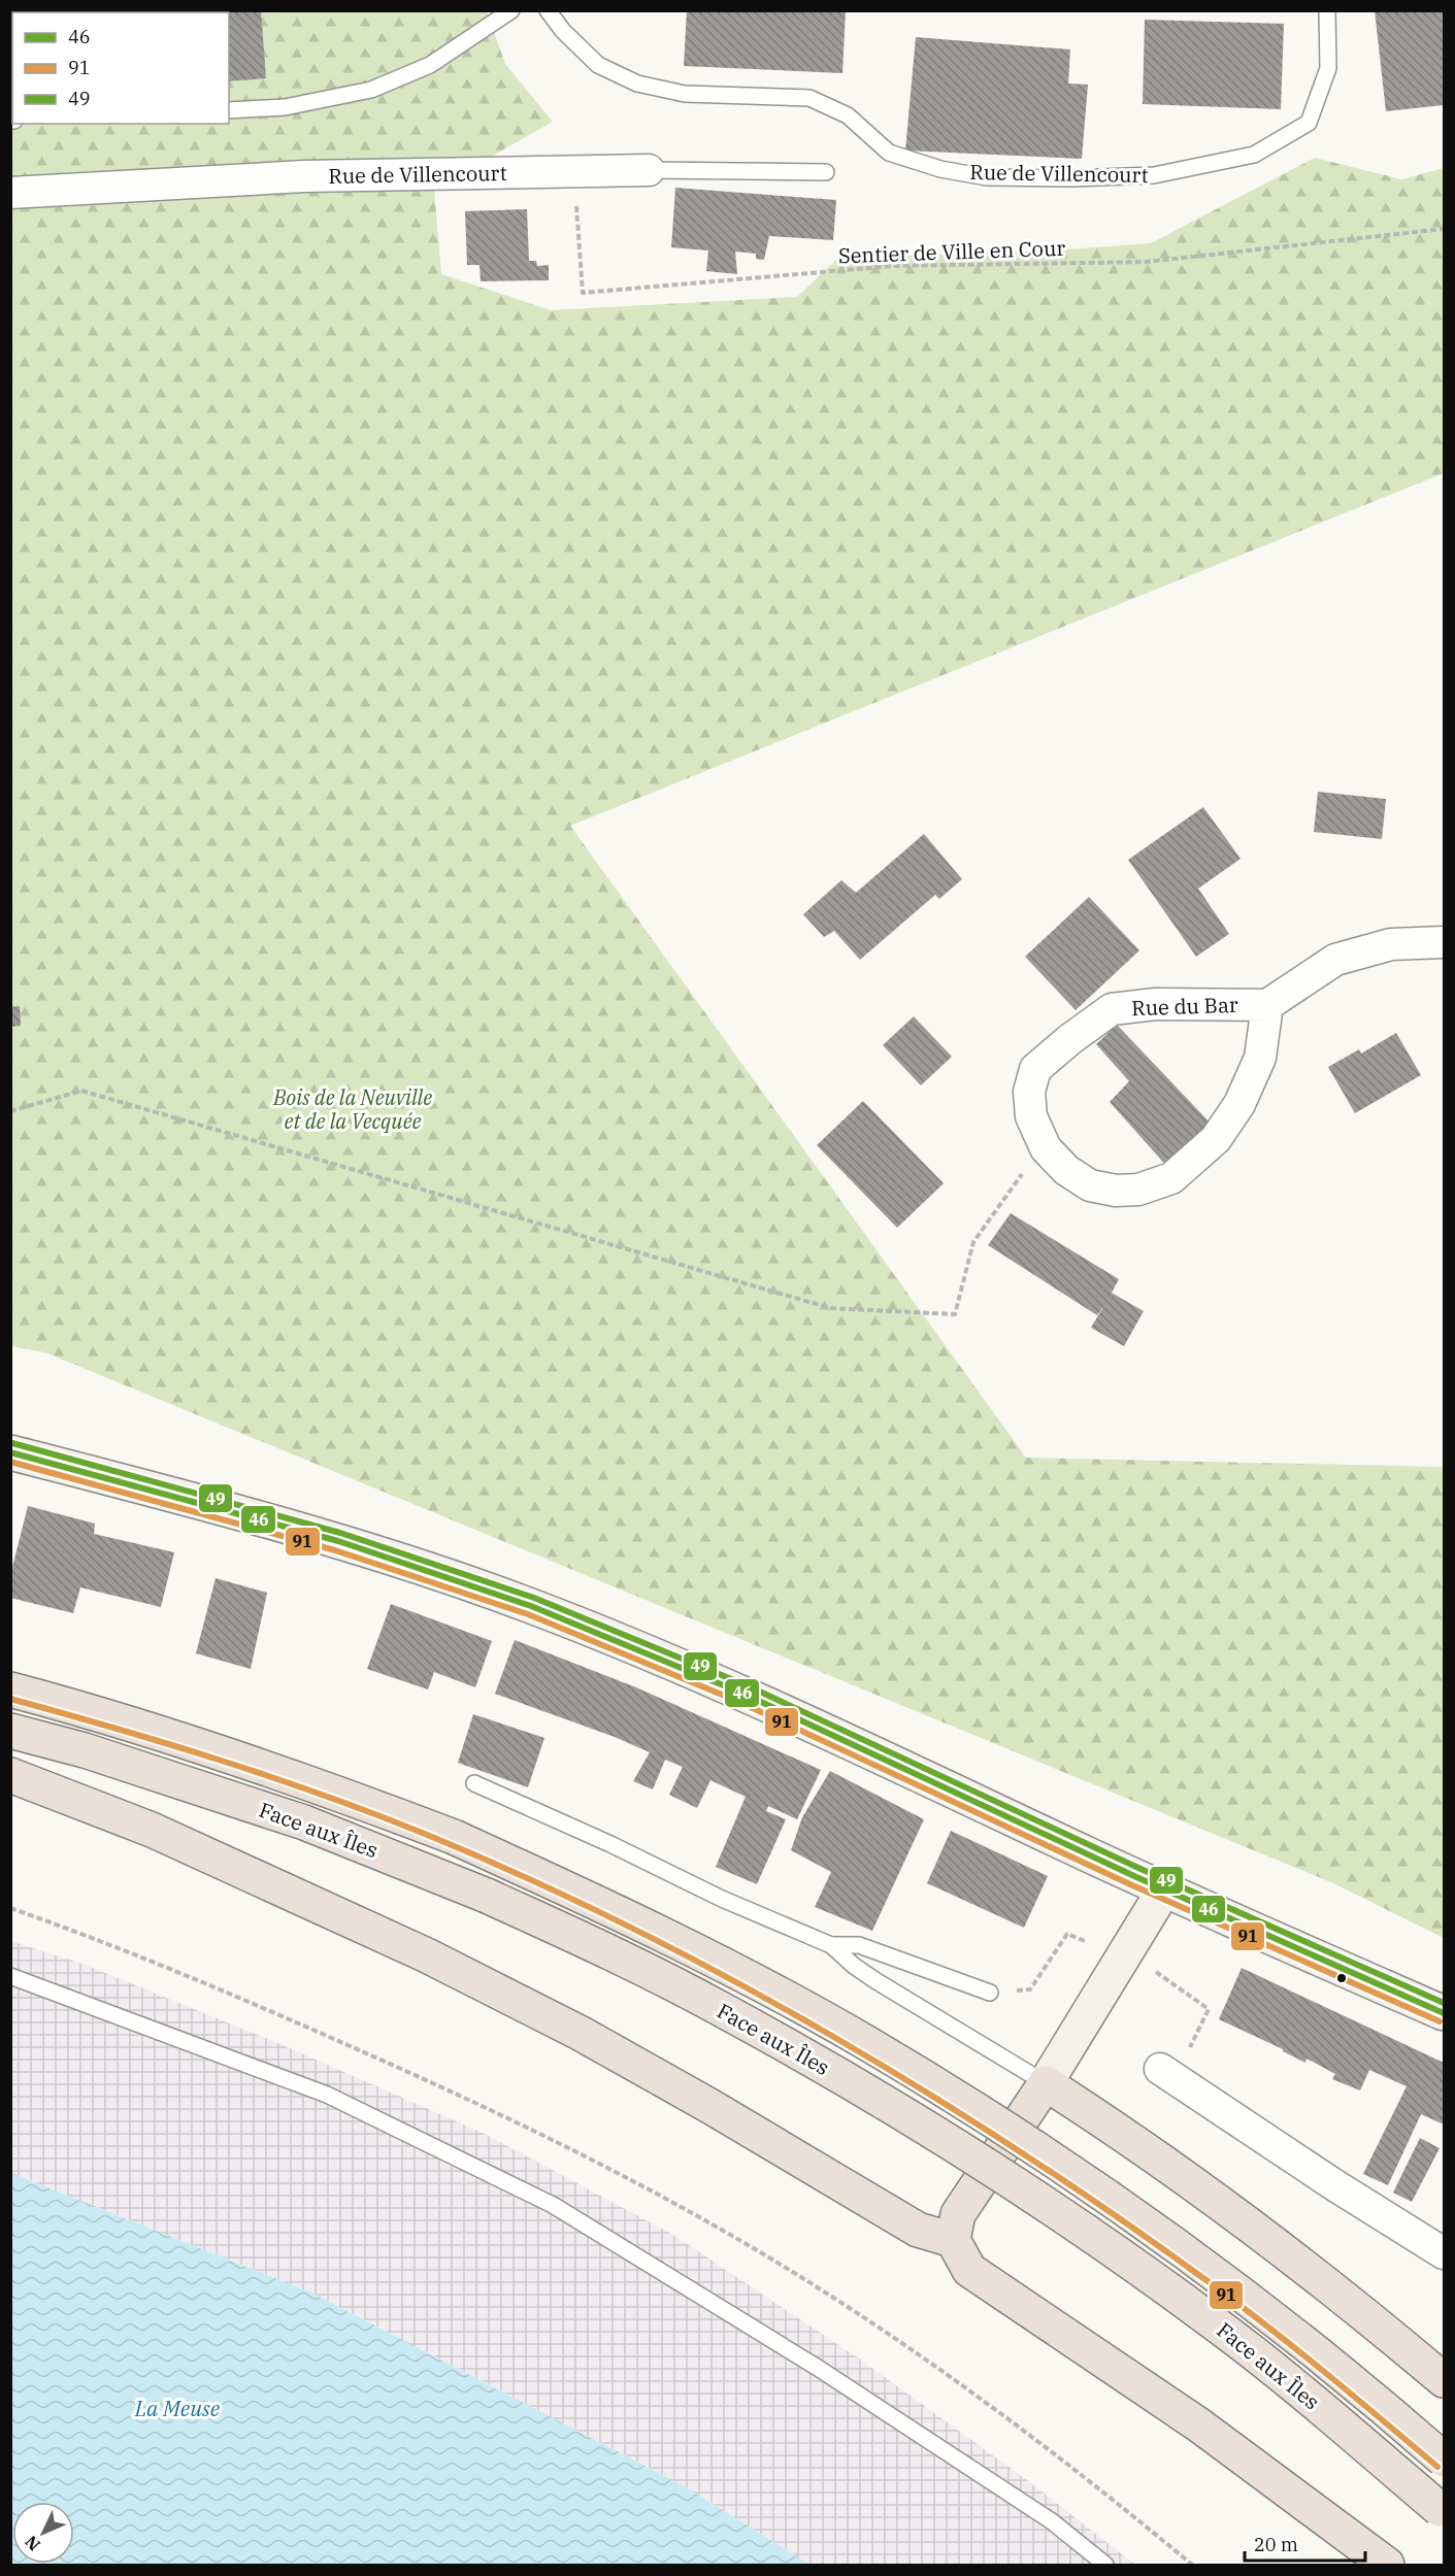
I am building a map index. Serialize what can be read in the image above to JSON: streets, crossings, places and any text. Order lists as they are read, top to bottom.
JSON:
{
  "streets": {
    "highway": ["Face aux Îles"],
    "street": ["Rue de Villencourt", "Rue du Bar"],
    "path": ["Sentier de Ville en Cour"]
  },
  "crossings": [
    ["Rue de Villencourt", "Sentier de Ville en Cour"]
  ],
  "water": ["La Meuse"],
  "parks": ["Bois de la Neuville et de la Vecquée"],
  "lines": ["transit line 49", "transit line 46", "transit line 91"],
  "legend": ["46", "91", "49"],
  "scale_bar": "20 m",
  "north": "bottom left"
}
